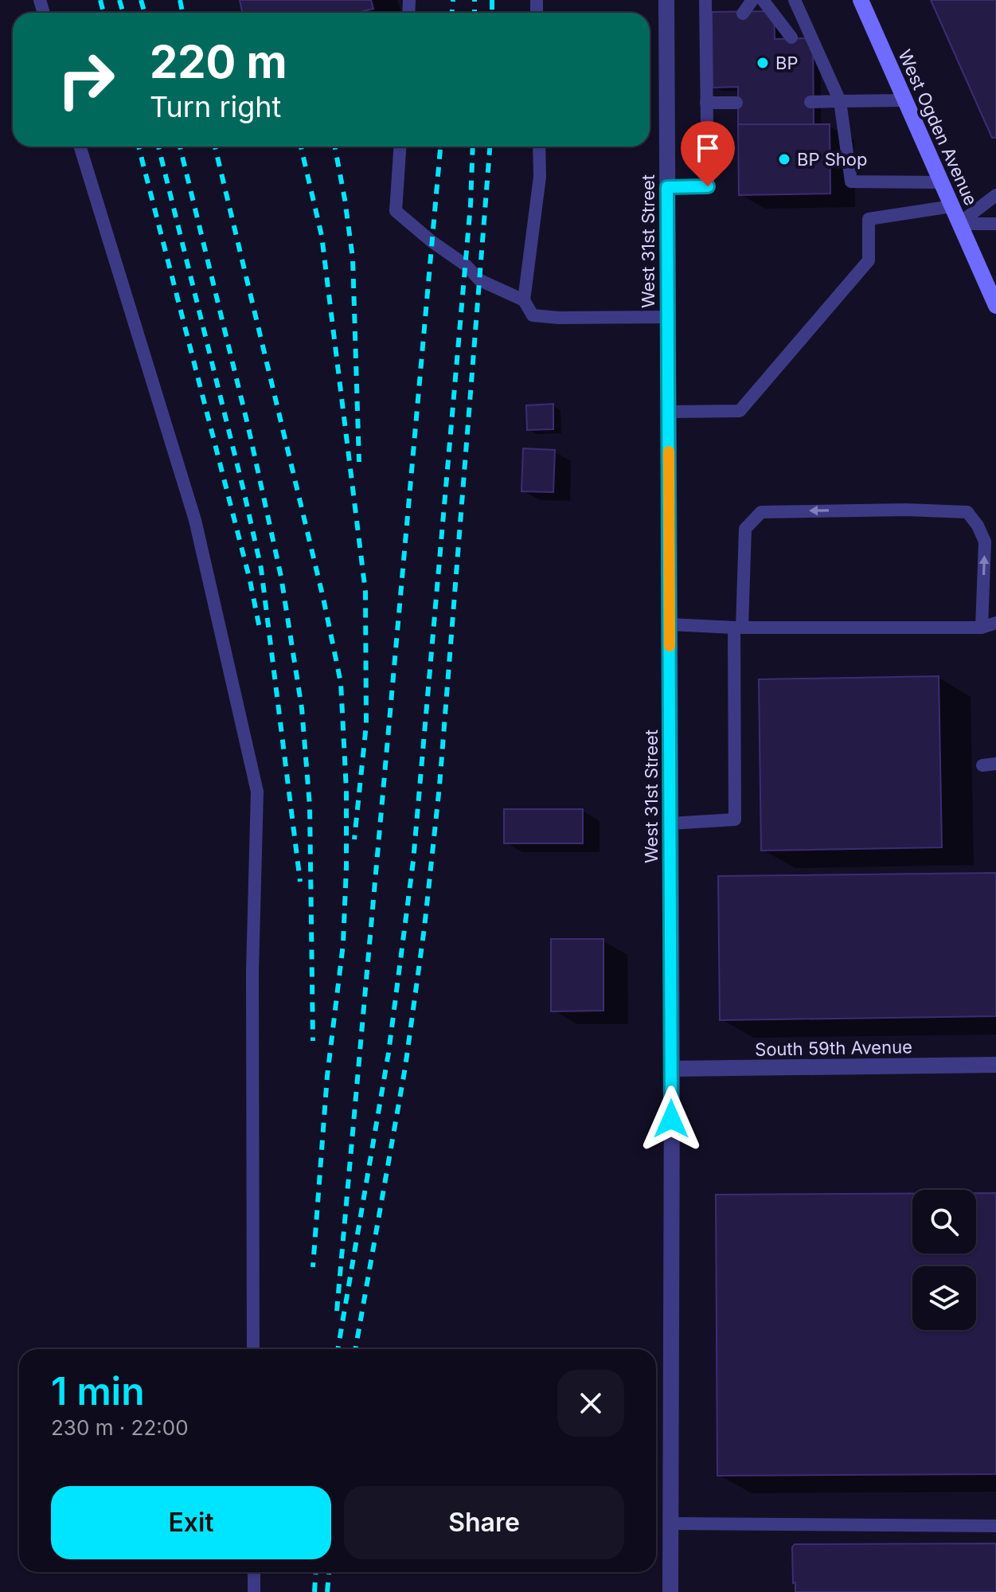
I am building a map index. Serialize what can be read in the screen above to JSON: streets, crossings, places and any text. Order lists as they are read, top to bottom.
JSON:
{
  "streets": {
    "main road": ["West Ogden Avenue"],
    "street": ["West 31st Street", "South 59th Avenue"]
  },
  "crossings": [
    ["West 31st Street", "South 59th Avenue"]
  ],
  "places": ["BP", "BP Shop"],
  "page": {
    "turn": ["220 m", "Turn right"],
    "heading": ["1 min", "230 m · 22:00"],
    "buttons": ["Exit", "Share"]
  }
}
